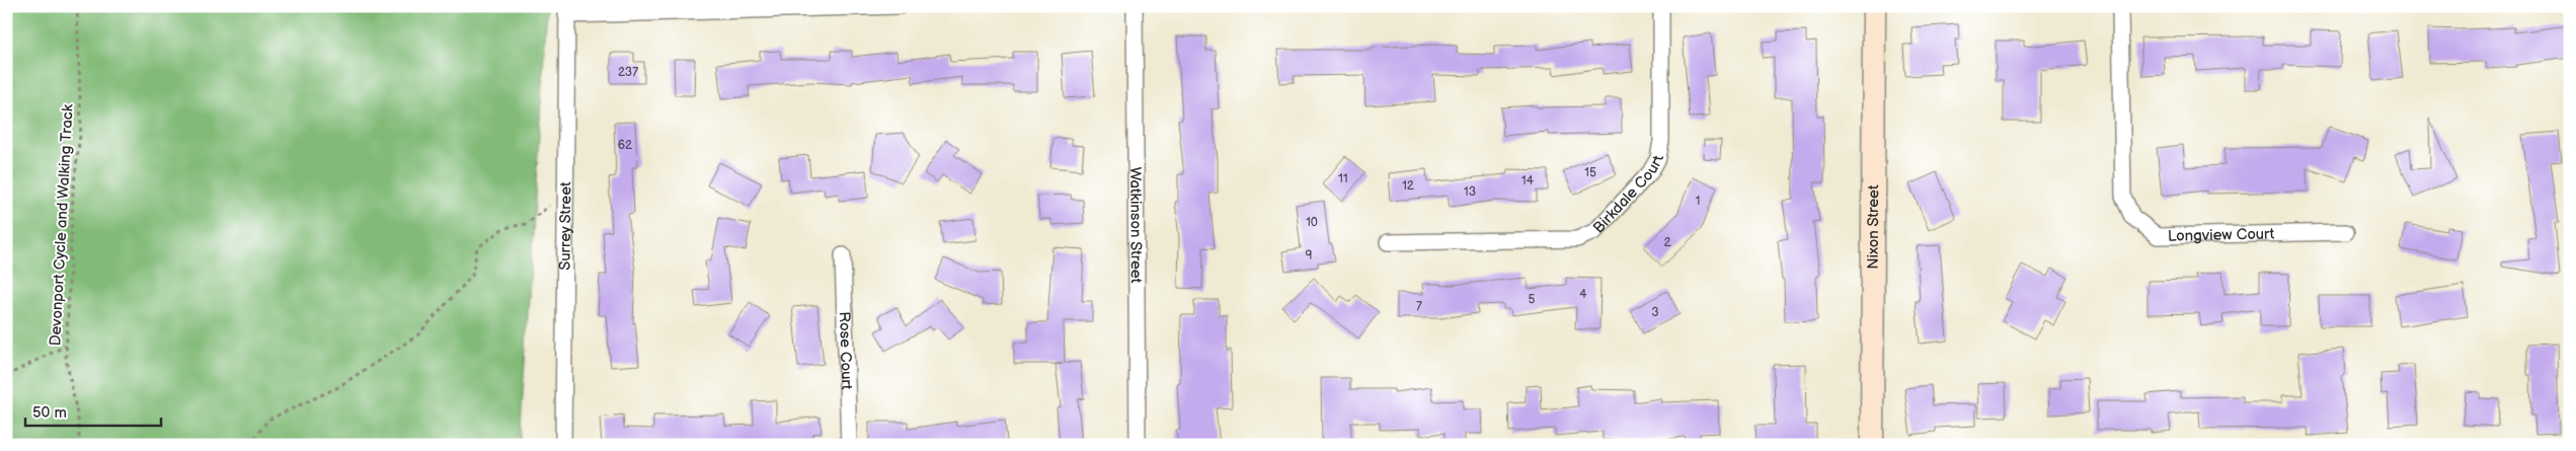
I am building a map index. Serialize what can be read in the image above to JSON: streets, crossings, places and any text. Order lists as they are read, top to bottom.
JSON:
{
  "streets": {
    "street": [
      "Birkdale Court",
      "Watkinson Street",
      "Surrey Street",
      "Nixon Street",
      "Longview Court",
      "Rose Court"
    ],
    "path": ["Devonport Cycle and Walking Track"]
  },
  "house_numbers": [
    "237",
    "62",
    "15",
    "11",
    "14",
    "12",
    "13",
    "1",
    "10",
    "2",
    "9",
    "4",
    "5",
    "7",
    "3"
  ],
  "scale_bar": "50 m"
}
